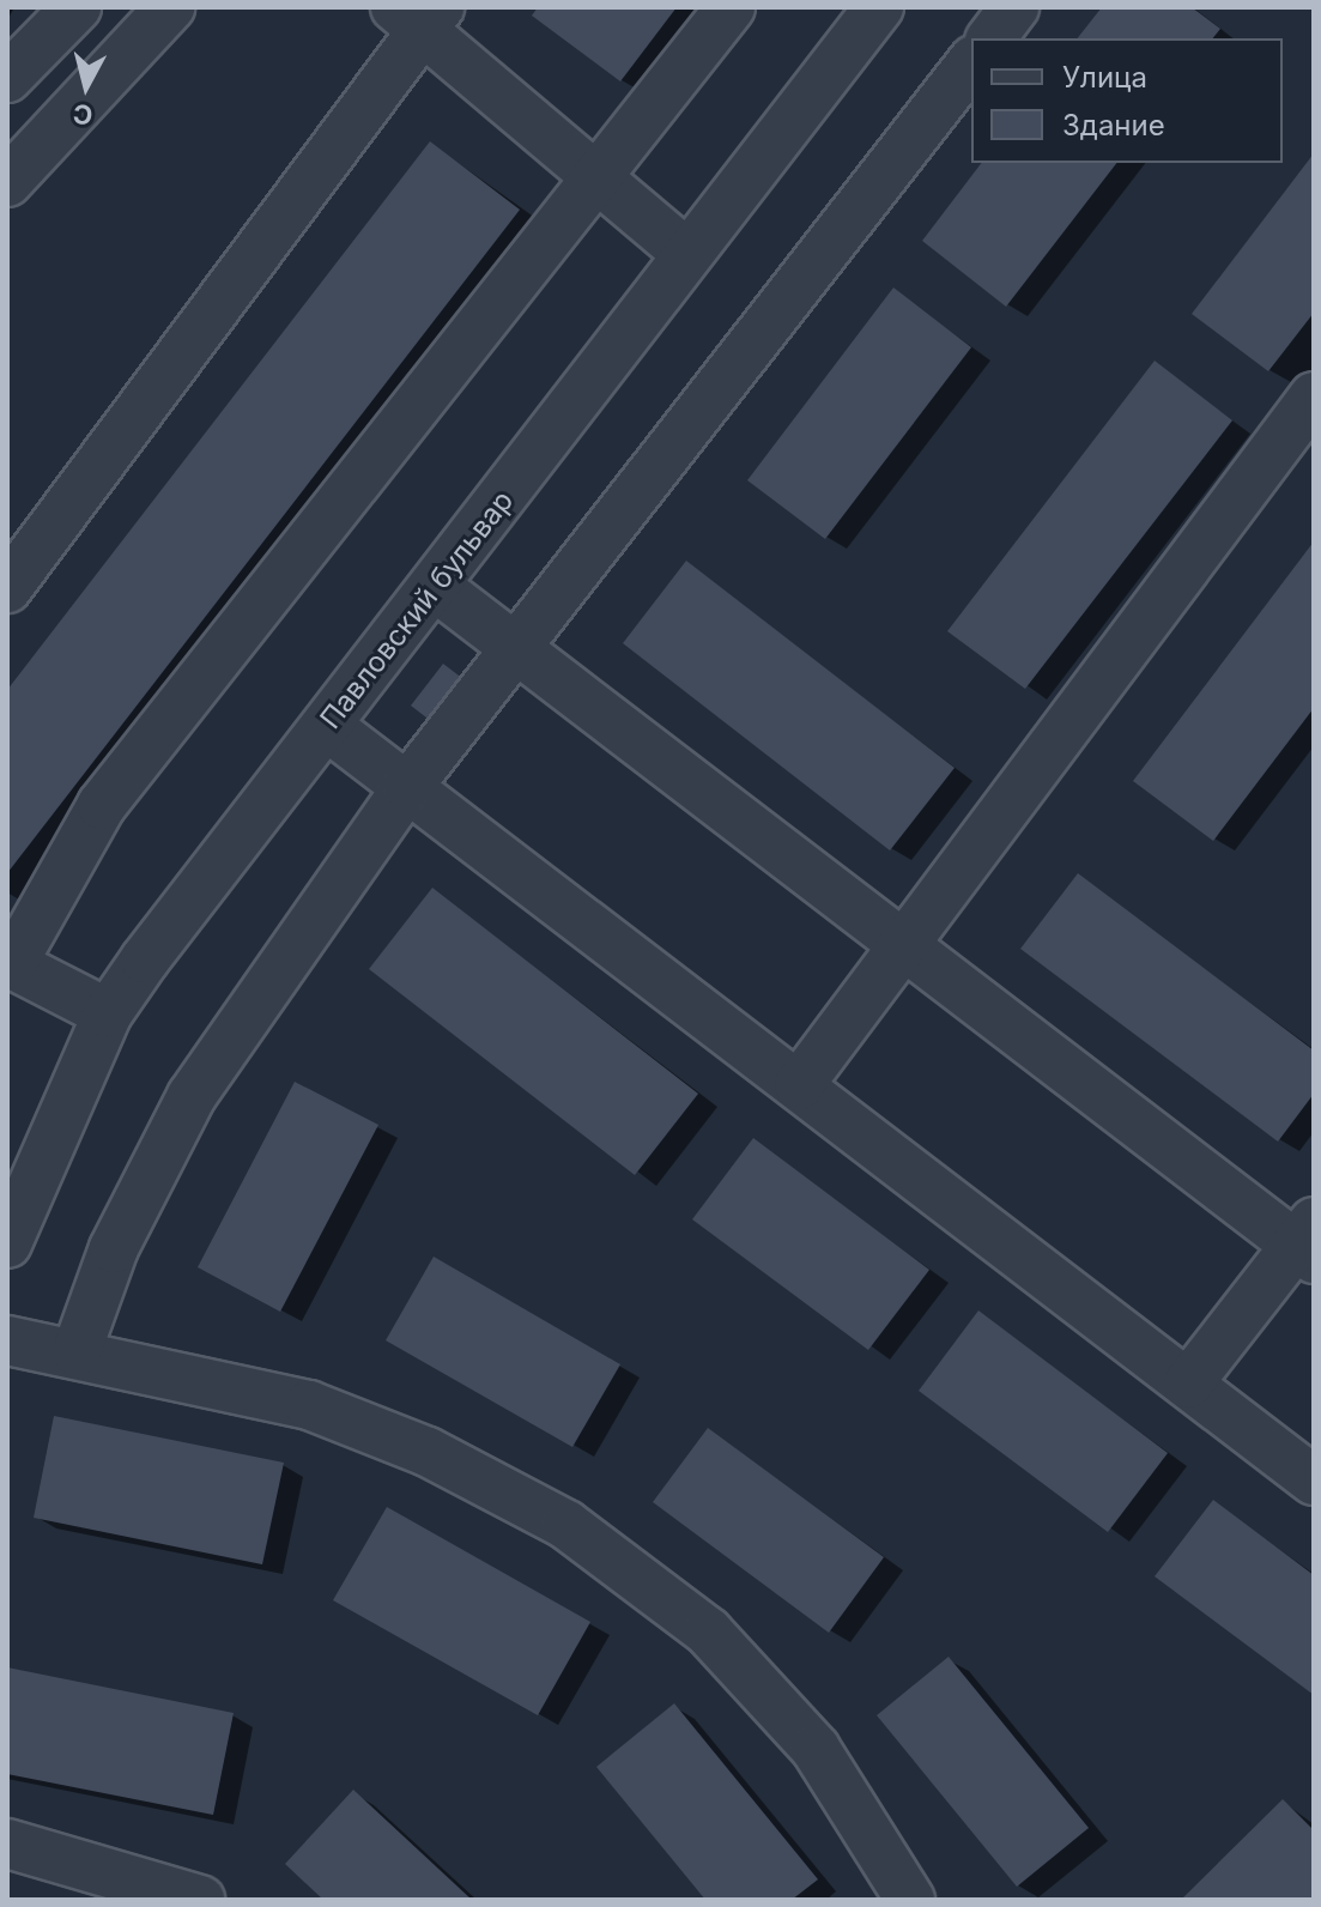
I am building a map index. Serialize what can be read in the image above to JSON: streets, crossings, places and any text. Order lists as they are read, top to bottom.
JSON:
{
  "streets": {
    "street": ["Павловский бульвар"]
  },
  "legend": ["Улица", "Здание"],
  "north": "bottom"
}
